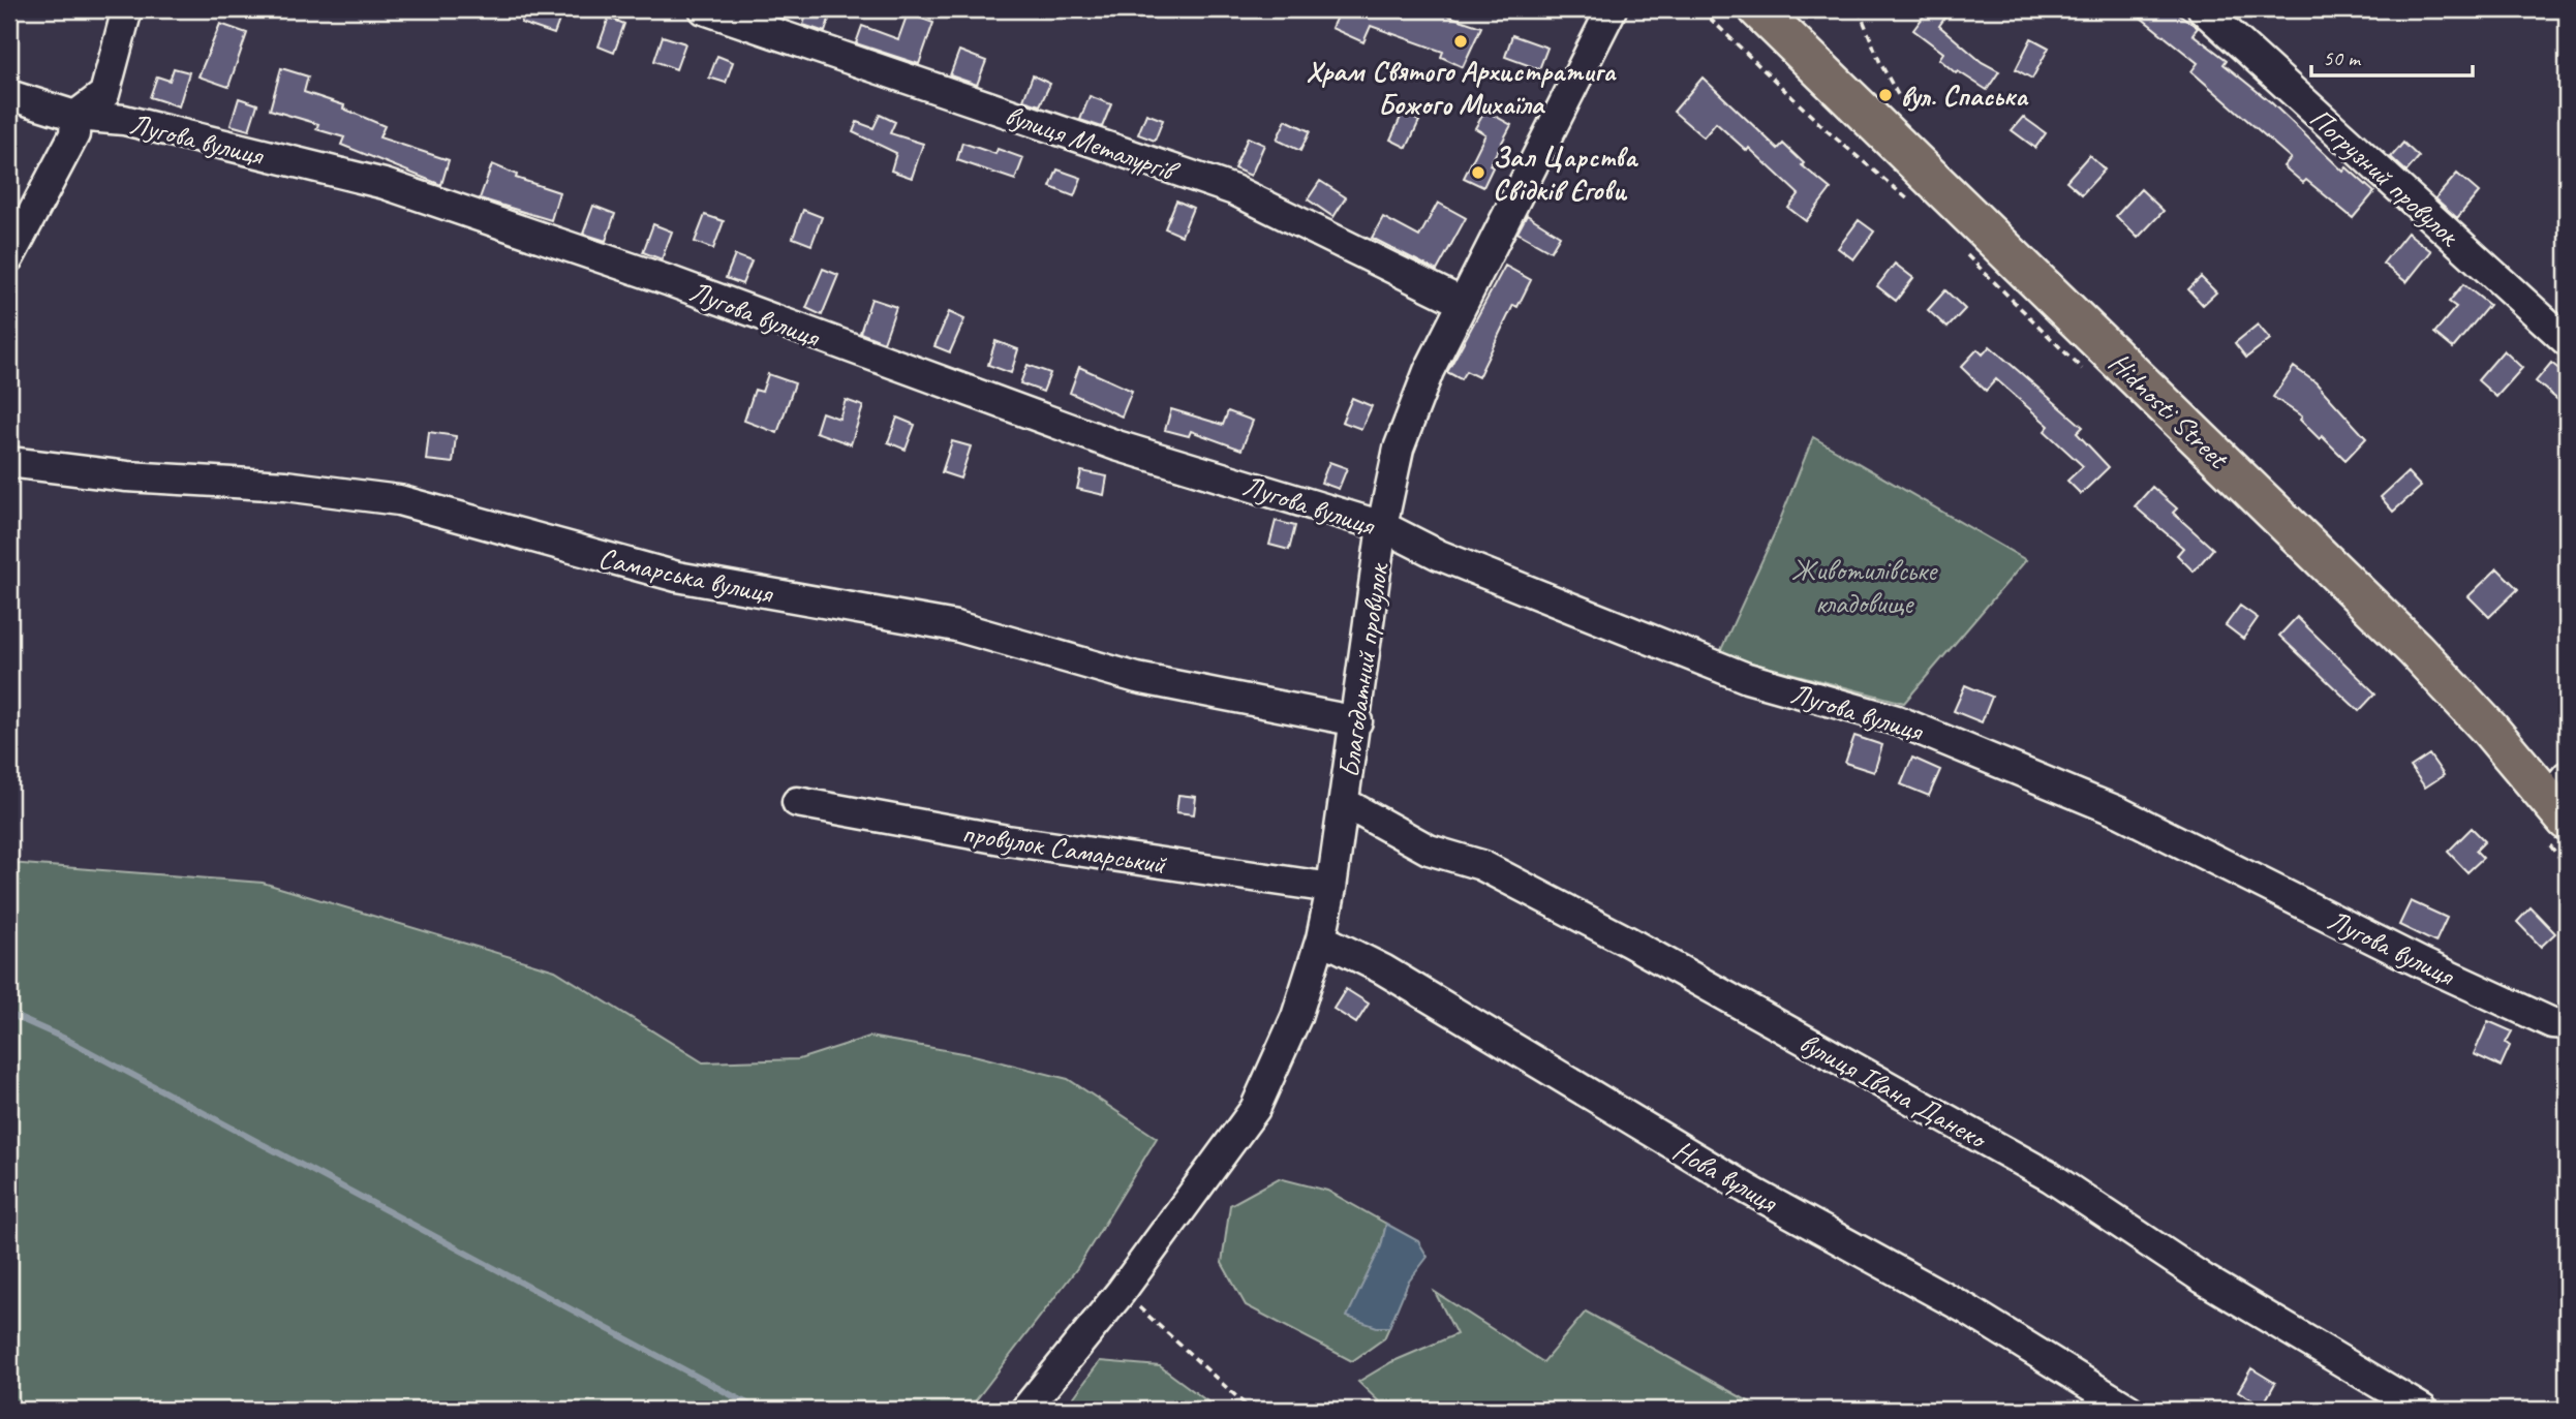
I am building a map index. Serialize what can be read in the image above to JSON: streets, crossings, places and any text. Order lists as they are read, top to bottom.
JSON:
{
  "streets": {
    "main road": ["Hidnosti Street"],
    "street": [
      "Лугова вулиця",
      "вулиця Металургів",
      "Погрузний провулок",
      "Самарська вулиця",
      "Благодатний провулок",
      "провулок Самарський",
      "вулиця Івана Данеко",
      "Нова вулиця"
    ]
  },
  "crossings": [
    ["Лугова вулиця", "Благодатний провулок"],
    ["вулиця Металургів", "Благодатний провулок"],
    ["Самарська вулиця", "Благодатний провулок"],
    ["Благодатний провулок", "провулок Самарський"],
    ["Благодатний провулок", "вулиця Івана Данеко"],
    ["Благодатний провулок", "Нова вулиця"]
  ],
  "parks": ["Животилівське кладовище"],
  "places": ["Храм Святого Архистратига Божого Михаїла", "вул. Спаська", "Зал Царства Свідків Єгови"],
  "scale_bar": "50 m"
}
